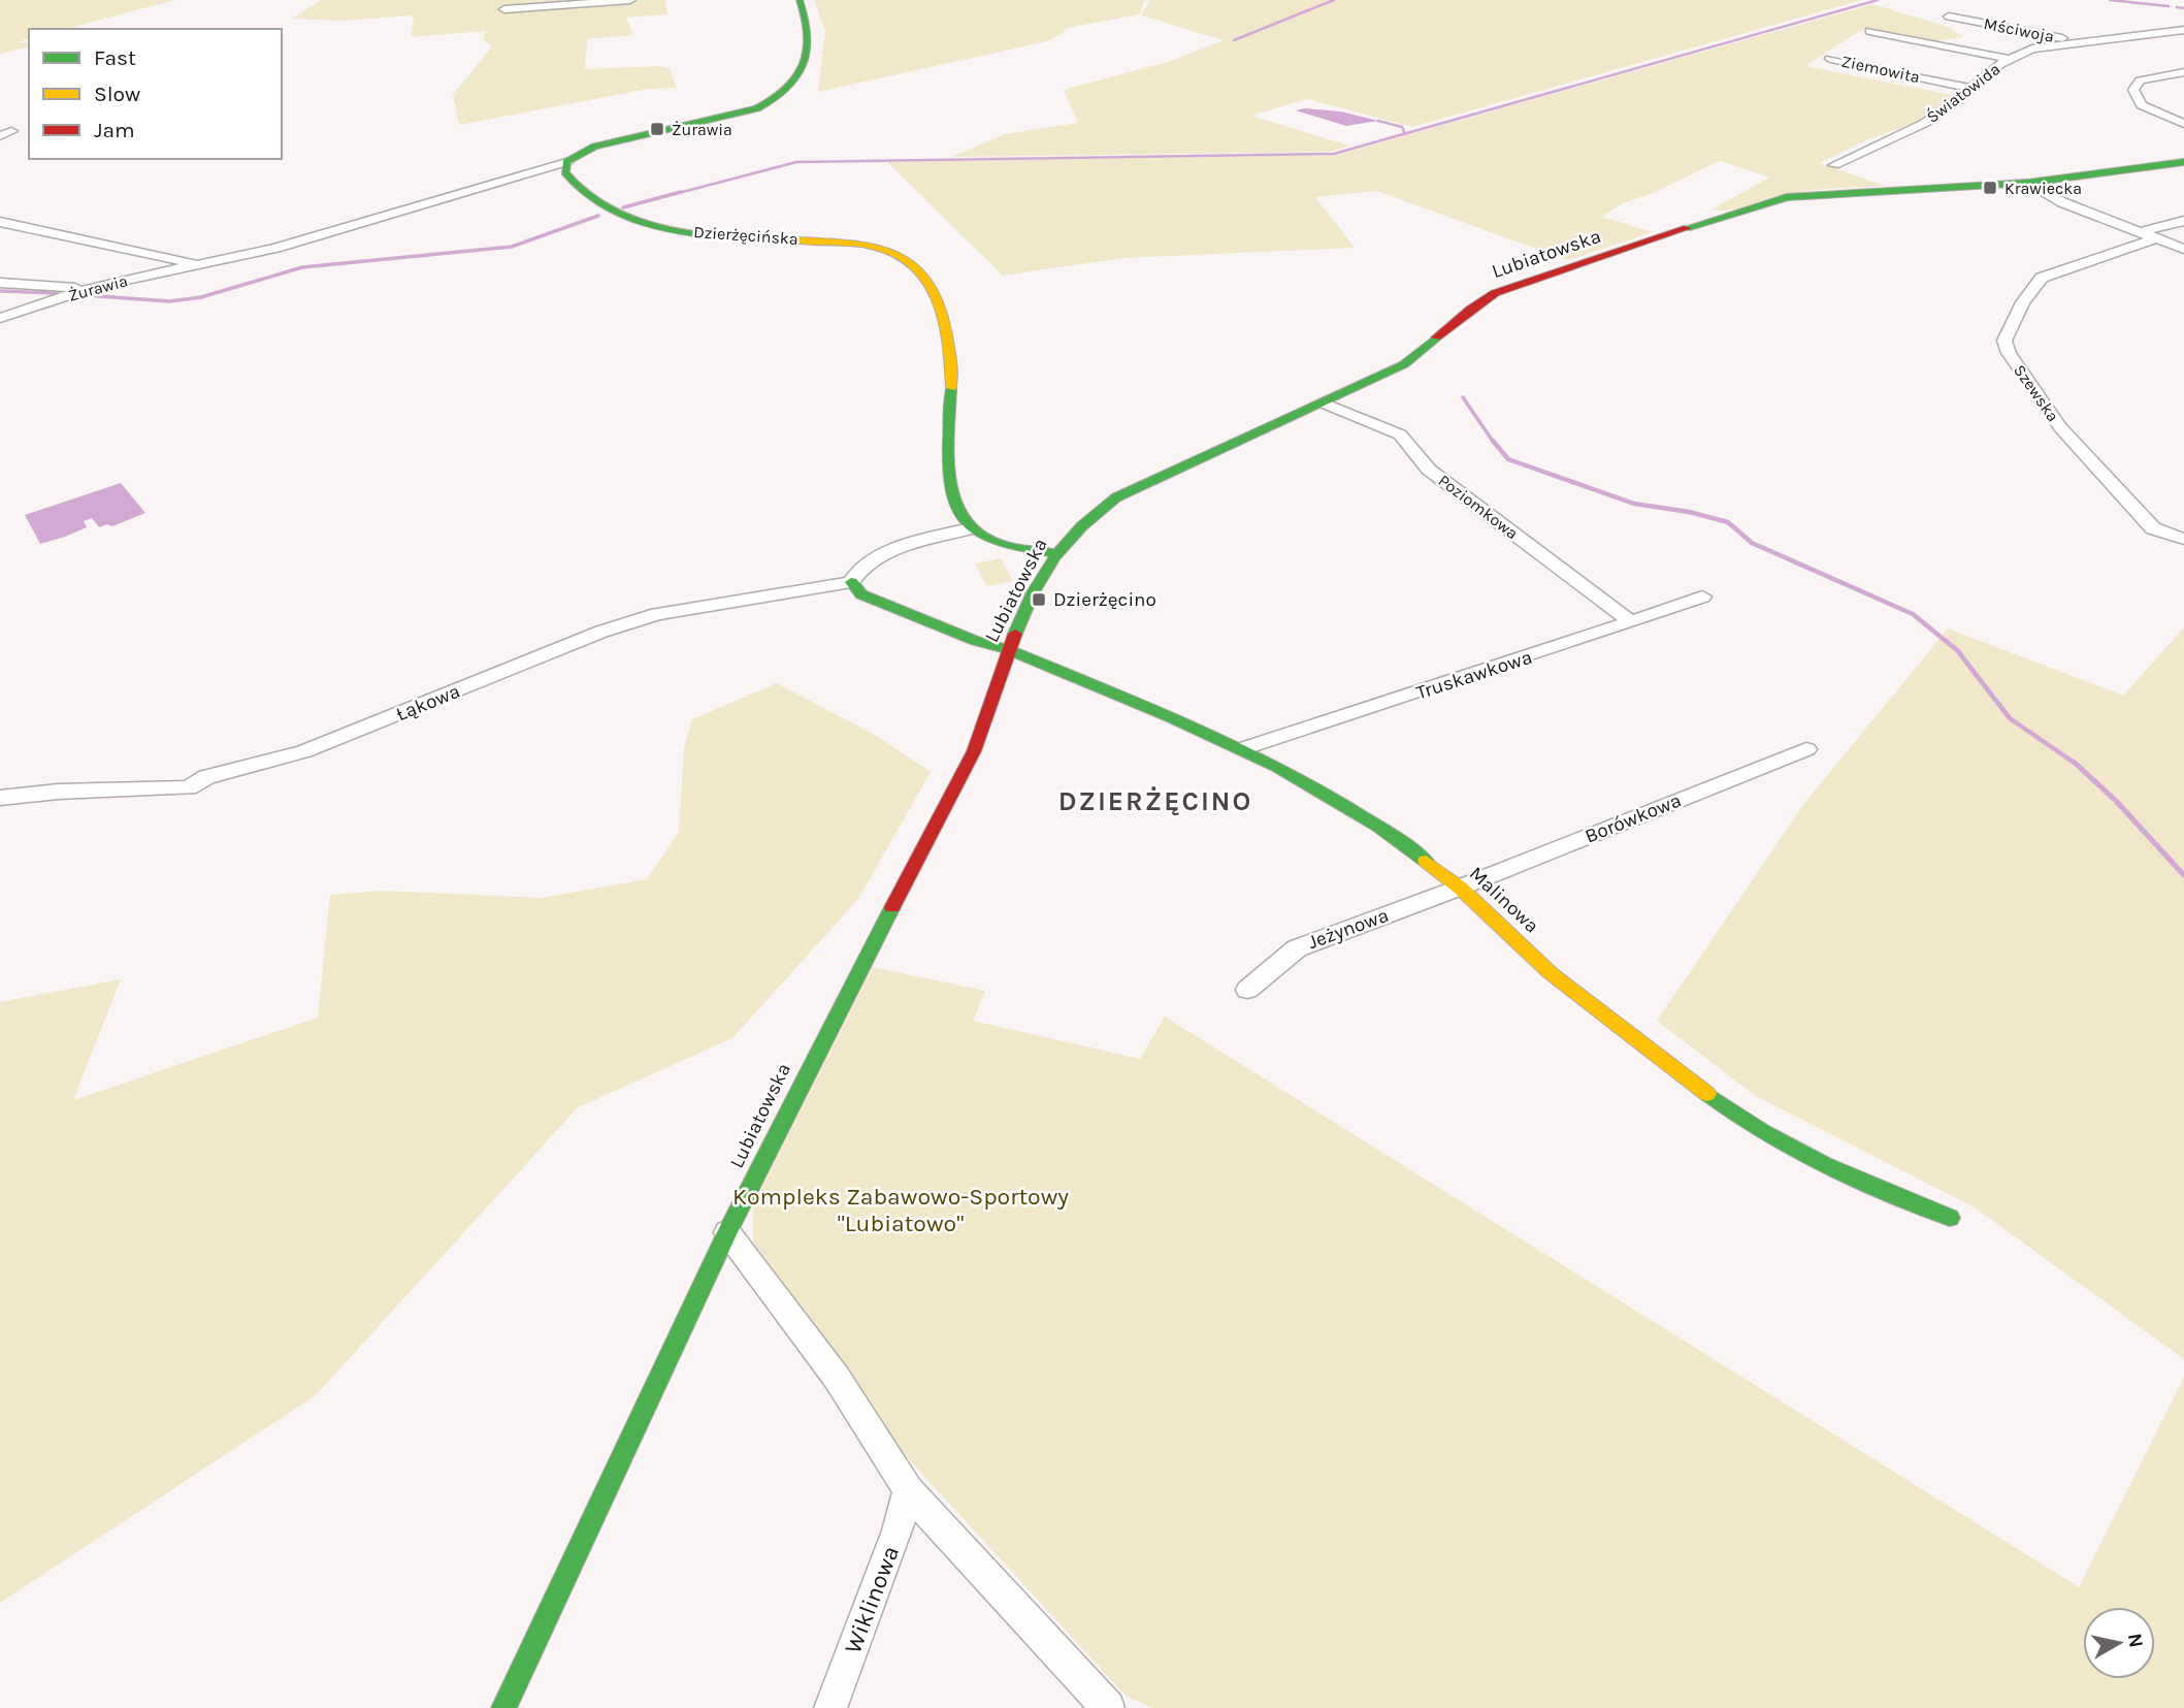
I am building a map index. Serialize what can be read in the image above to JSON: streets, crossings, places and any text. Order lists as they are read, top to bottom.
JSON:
{
  "streets": {
    "street": [
      "Mściwoja",
      "Ziemowita",
      "Światowida",
      "Dzierżęcińska",
      "Lubiatowska",
      "Żurawia",
      "Szewska",
      "Poziomkowa",
      "Truskawkowa",
      "Łąkowa",
      "Borówkowa",
      "Malinowa",
      "Jeżynowa",
      "Wiklinowa"
    ]
  },
  "crossings": [
    ["Mściwoja", "Światowida"],
    ["Ziemowita", "Światowida"],
    ["Dzierżęcińska", "Żurawia"],
    ["Lubiatowska", "Poziomkowa"],
    ["Lubiatowska", "Malinowa"],
    ["Poziomkowa", "Truskawkowa"],
    ["Truskawkowa", "Malinowa"],
    ["Borówkowa", "Malinowa"],
    ["Borówkowa", "Jeżynowa"],
    ["Malinowa", "Jeżynowa"]
  ],
  "districts": ["DZIERŻĘCINO"],
  "parks": ["Kompleks Zabawowo-Sportowy \"Lubiatowo\""],
  "places": {
    "transit": ["Żurawia", "Krawiecka", "Dzierżęcino"]
  },
  "legend": ["Fast", "Slow", "Jam"],
  "north": "right"
}
